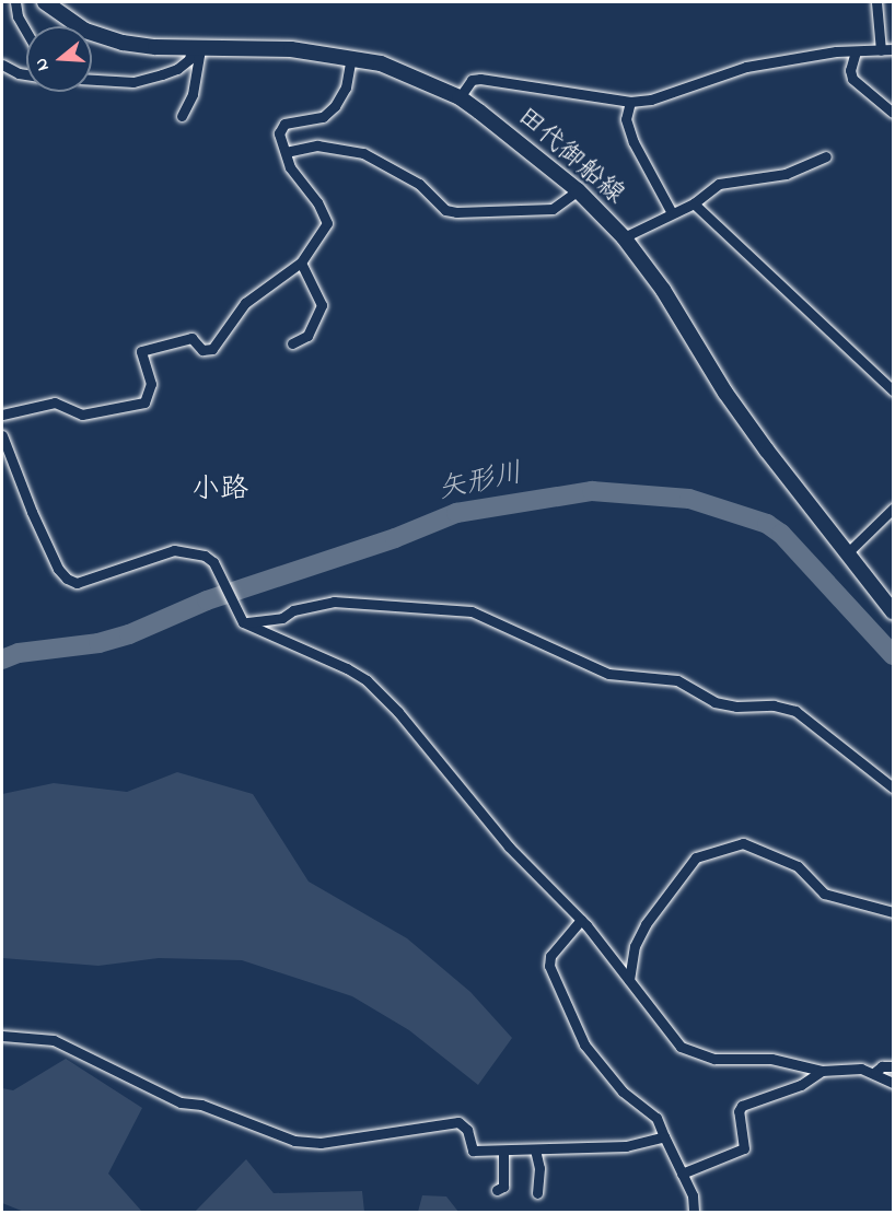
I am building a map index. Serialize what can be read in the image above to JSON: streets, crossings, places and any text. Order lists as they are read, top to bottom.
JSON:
{
  "streets": {
    "main road": ["田代御船線"]
  },
  "districts": ["小路"],
  "water": ["矢形川"],
  "north": "left"
}
